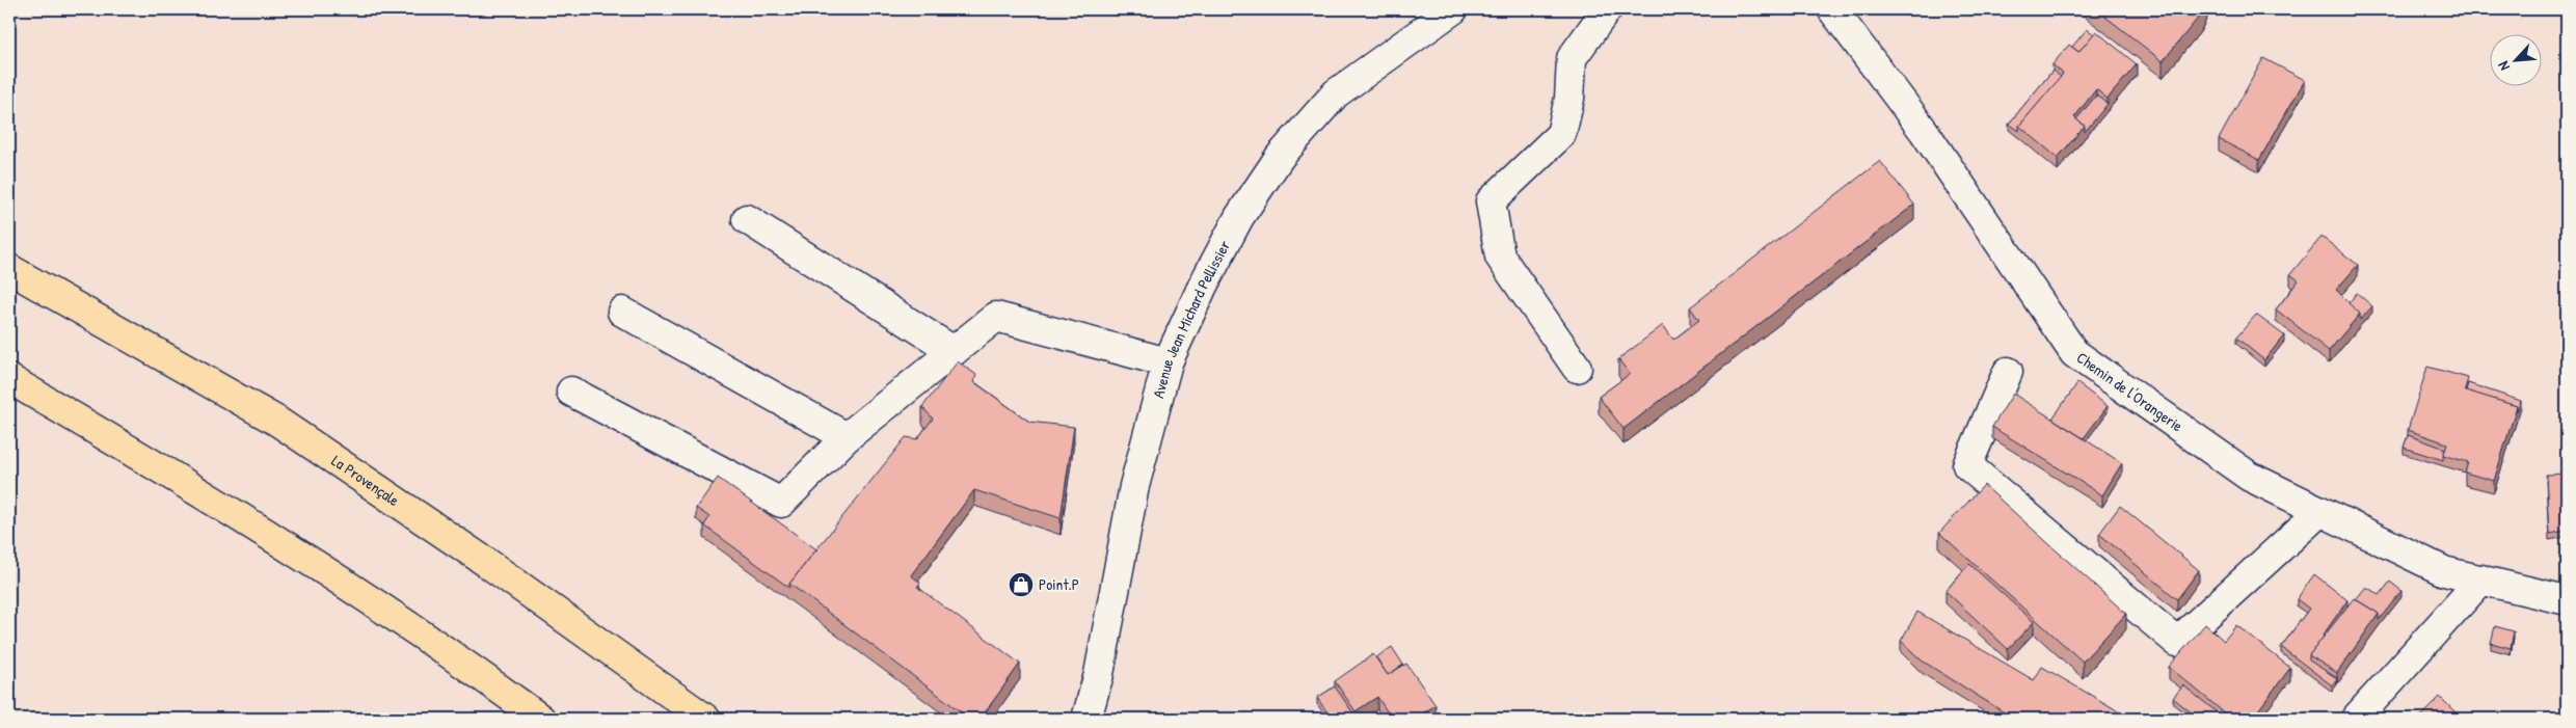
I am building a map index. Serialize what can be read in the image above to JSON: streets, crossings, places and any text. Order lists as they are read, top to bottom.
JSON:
{
  "streets": {
    "highway": ["La Provençale"],
    "street": ["Avenue Jean Michard Pellissier", "Chemin de l'Orangerie"]
  },
  "places": {
    "shop": ["Point.P"]
  },
  "north": "bottom left"
}
